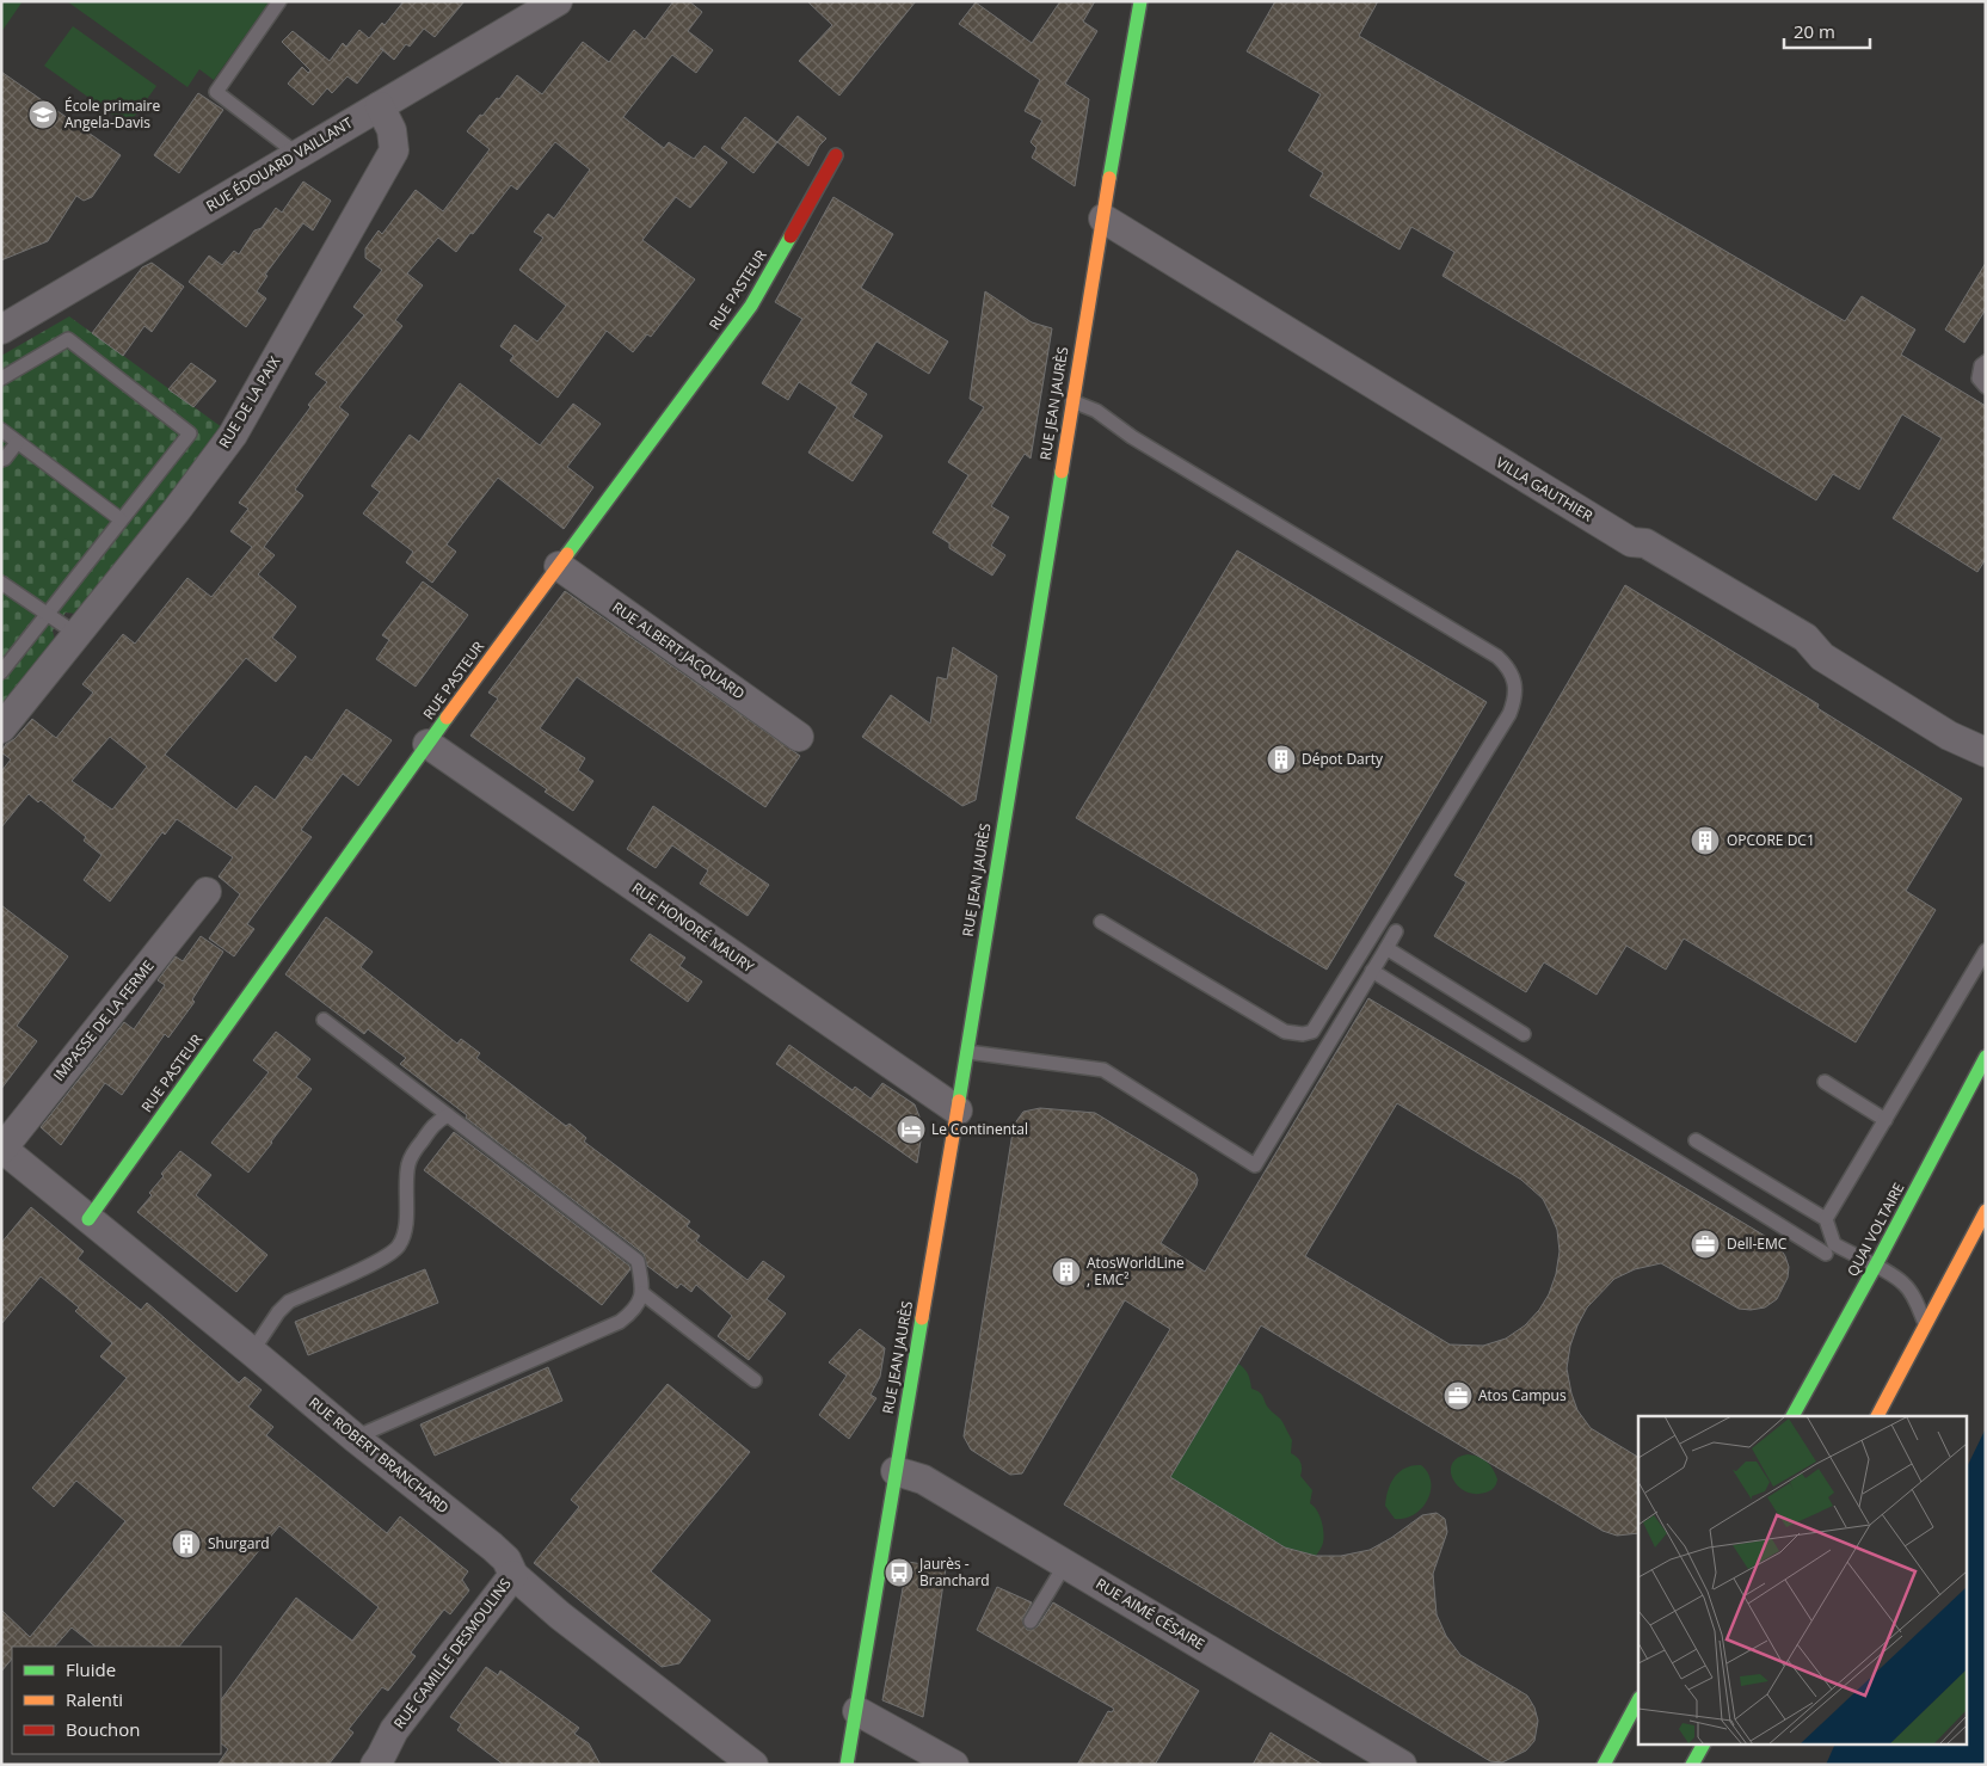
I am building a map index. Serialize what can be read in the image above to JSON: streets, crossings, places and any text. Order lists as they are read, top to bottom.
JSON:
{
  "streets": {
    "street": [
      "RUE ÉDOUARD VAILLANT",
      "RUE PASTEUR",
      "RUE DE LA PAIX",
      "RUE JEAN JAURÈS",
      "VILLA GAUTHIER",
      "RUE ALBERT JACQUARD",
      "RUE HONORÉ MAURY",
      "IMPASSE DE LA FERME",
      "QUAI VOLTAIRE",
      "RUE ROBERT BRANCHARD",
      "RUE AIMÉ CÉSAIRE",
      "RUE CAMILLE DESMOULINS"
    ]
  },
  "crossings": [
    ["RUE ÉDOUARD VAILLANT", "RUE DE LA PAIX"],
    ["RUE PASTEUR", "RUE ALBERT JACQUARD"],
    ["RUE PASTEUR", "RUE HONORÉ MAURY"],
    ["RUE PASTEUR", "RUE ROBERT BRANCHARD"],
    ["RUE JEAN JAURÈS", "VILLA GAUTHIER"],
    ["RUE JEAN JAURÈS", "RUE HONORÉ MAURY"],
    ["RUE JEAN JAURÈS", "RUE AIMÉ CÉSAIRE"],
    ["IMPASSE DE LA FERME", "RUE ROBERT BRANCHARD"],
    ["RUE ROBERT BRANCHARD", "RUE CAMILLE DESMOULINS"]
  ],
  "places": {
    "school or university": ["École primaire Angela-Davis"],
    "building": [
      "Dépot Darty",
      "OPCORE DC1",
      "AtosWorldLine , EMC²",
      "Shurgard"
    ],
    "hotel": ["Le Continental"],
    "office": ["Dell-EMC", "Atos Campus"],
    "bus stop": ["Jaurès - Branchard"]
  },
  "legend": ["Fluide", "Ralenti", "Bouchon"],
  "scale_bar": "20 m"
}
